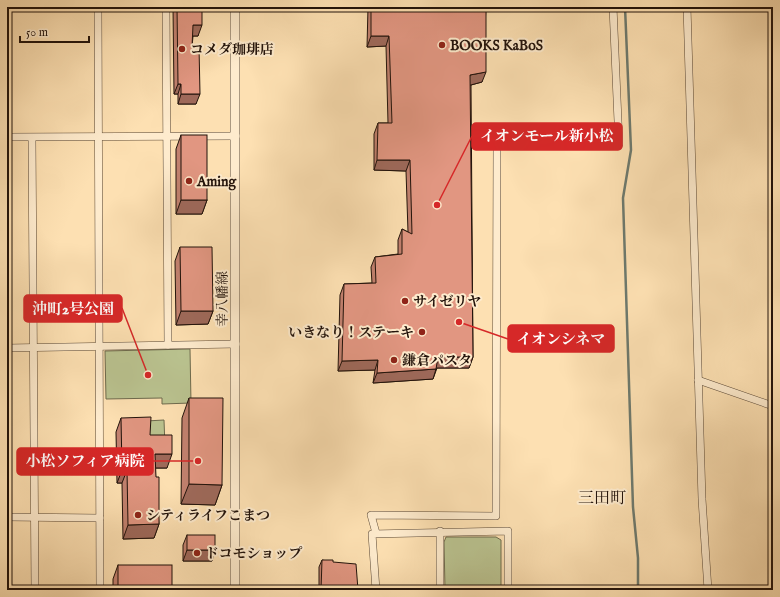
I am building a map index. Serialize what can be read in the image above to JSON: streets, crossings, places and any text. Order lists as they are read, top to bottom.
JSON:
{
  "streets": {
    "street": ["幸八幡線"]
  },
  "districts": ["三田町"],
  "places": [
    "BOOKS KaBoS",
    "コメダ珈琲店",
    "Aming",
    "イオンモール新小松",
    "サイゼリヤ",
    "イオンシネマ",
    "いきなり！ステーキ",
    "鎌倉パスタ",
    "沖町2号公園",
    "小松ソフィア病院",
    "シティライフこまつ",
    "ドコモショップ"
  ],
  "scale_bar": "50 m"
}
